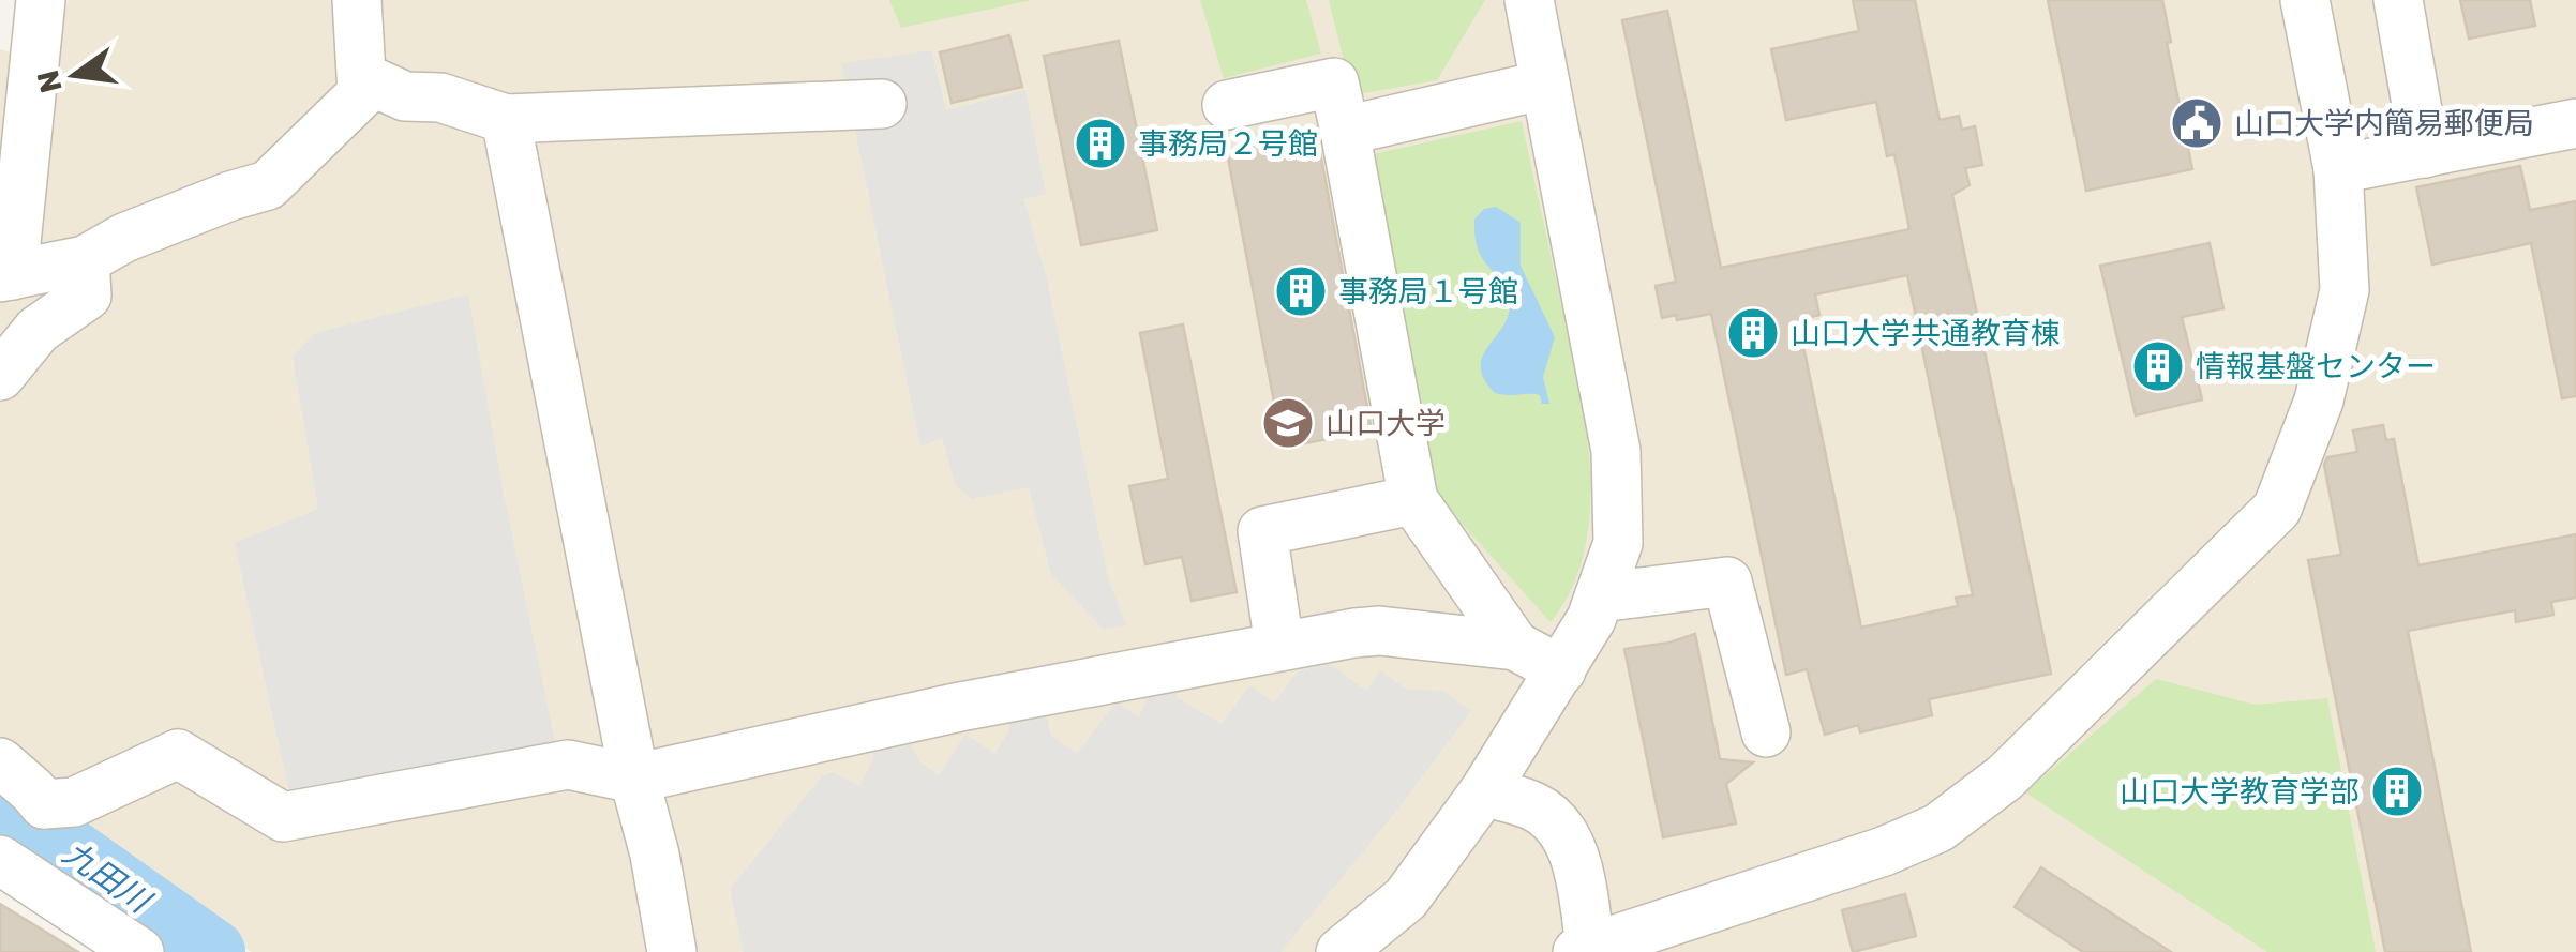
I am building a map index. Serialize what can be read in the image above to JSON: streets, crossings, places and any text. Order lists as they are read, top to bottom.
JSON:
{
  "water": ["九田川"],
  "places": {
    "public building": ["山口大学内簡易郵便局"],
    "building": [
      "事務局２号館",
      "事務局１号館",
      "山口大学共通教育棟",
      "情報基盤センター",
      "山口大学教育学部"
    ],
    "school or university": ["山口大学"]
  },
  "north": "left"
}
